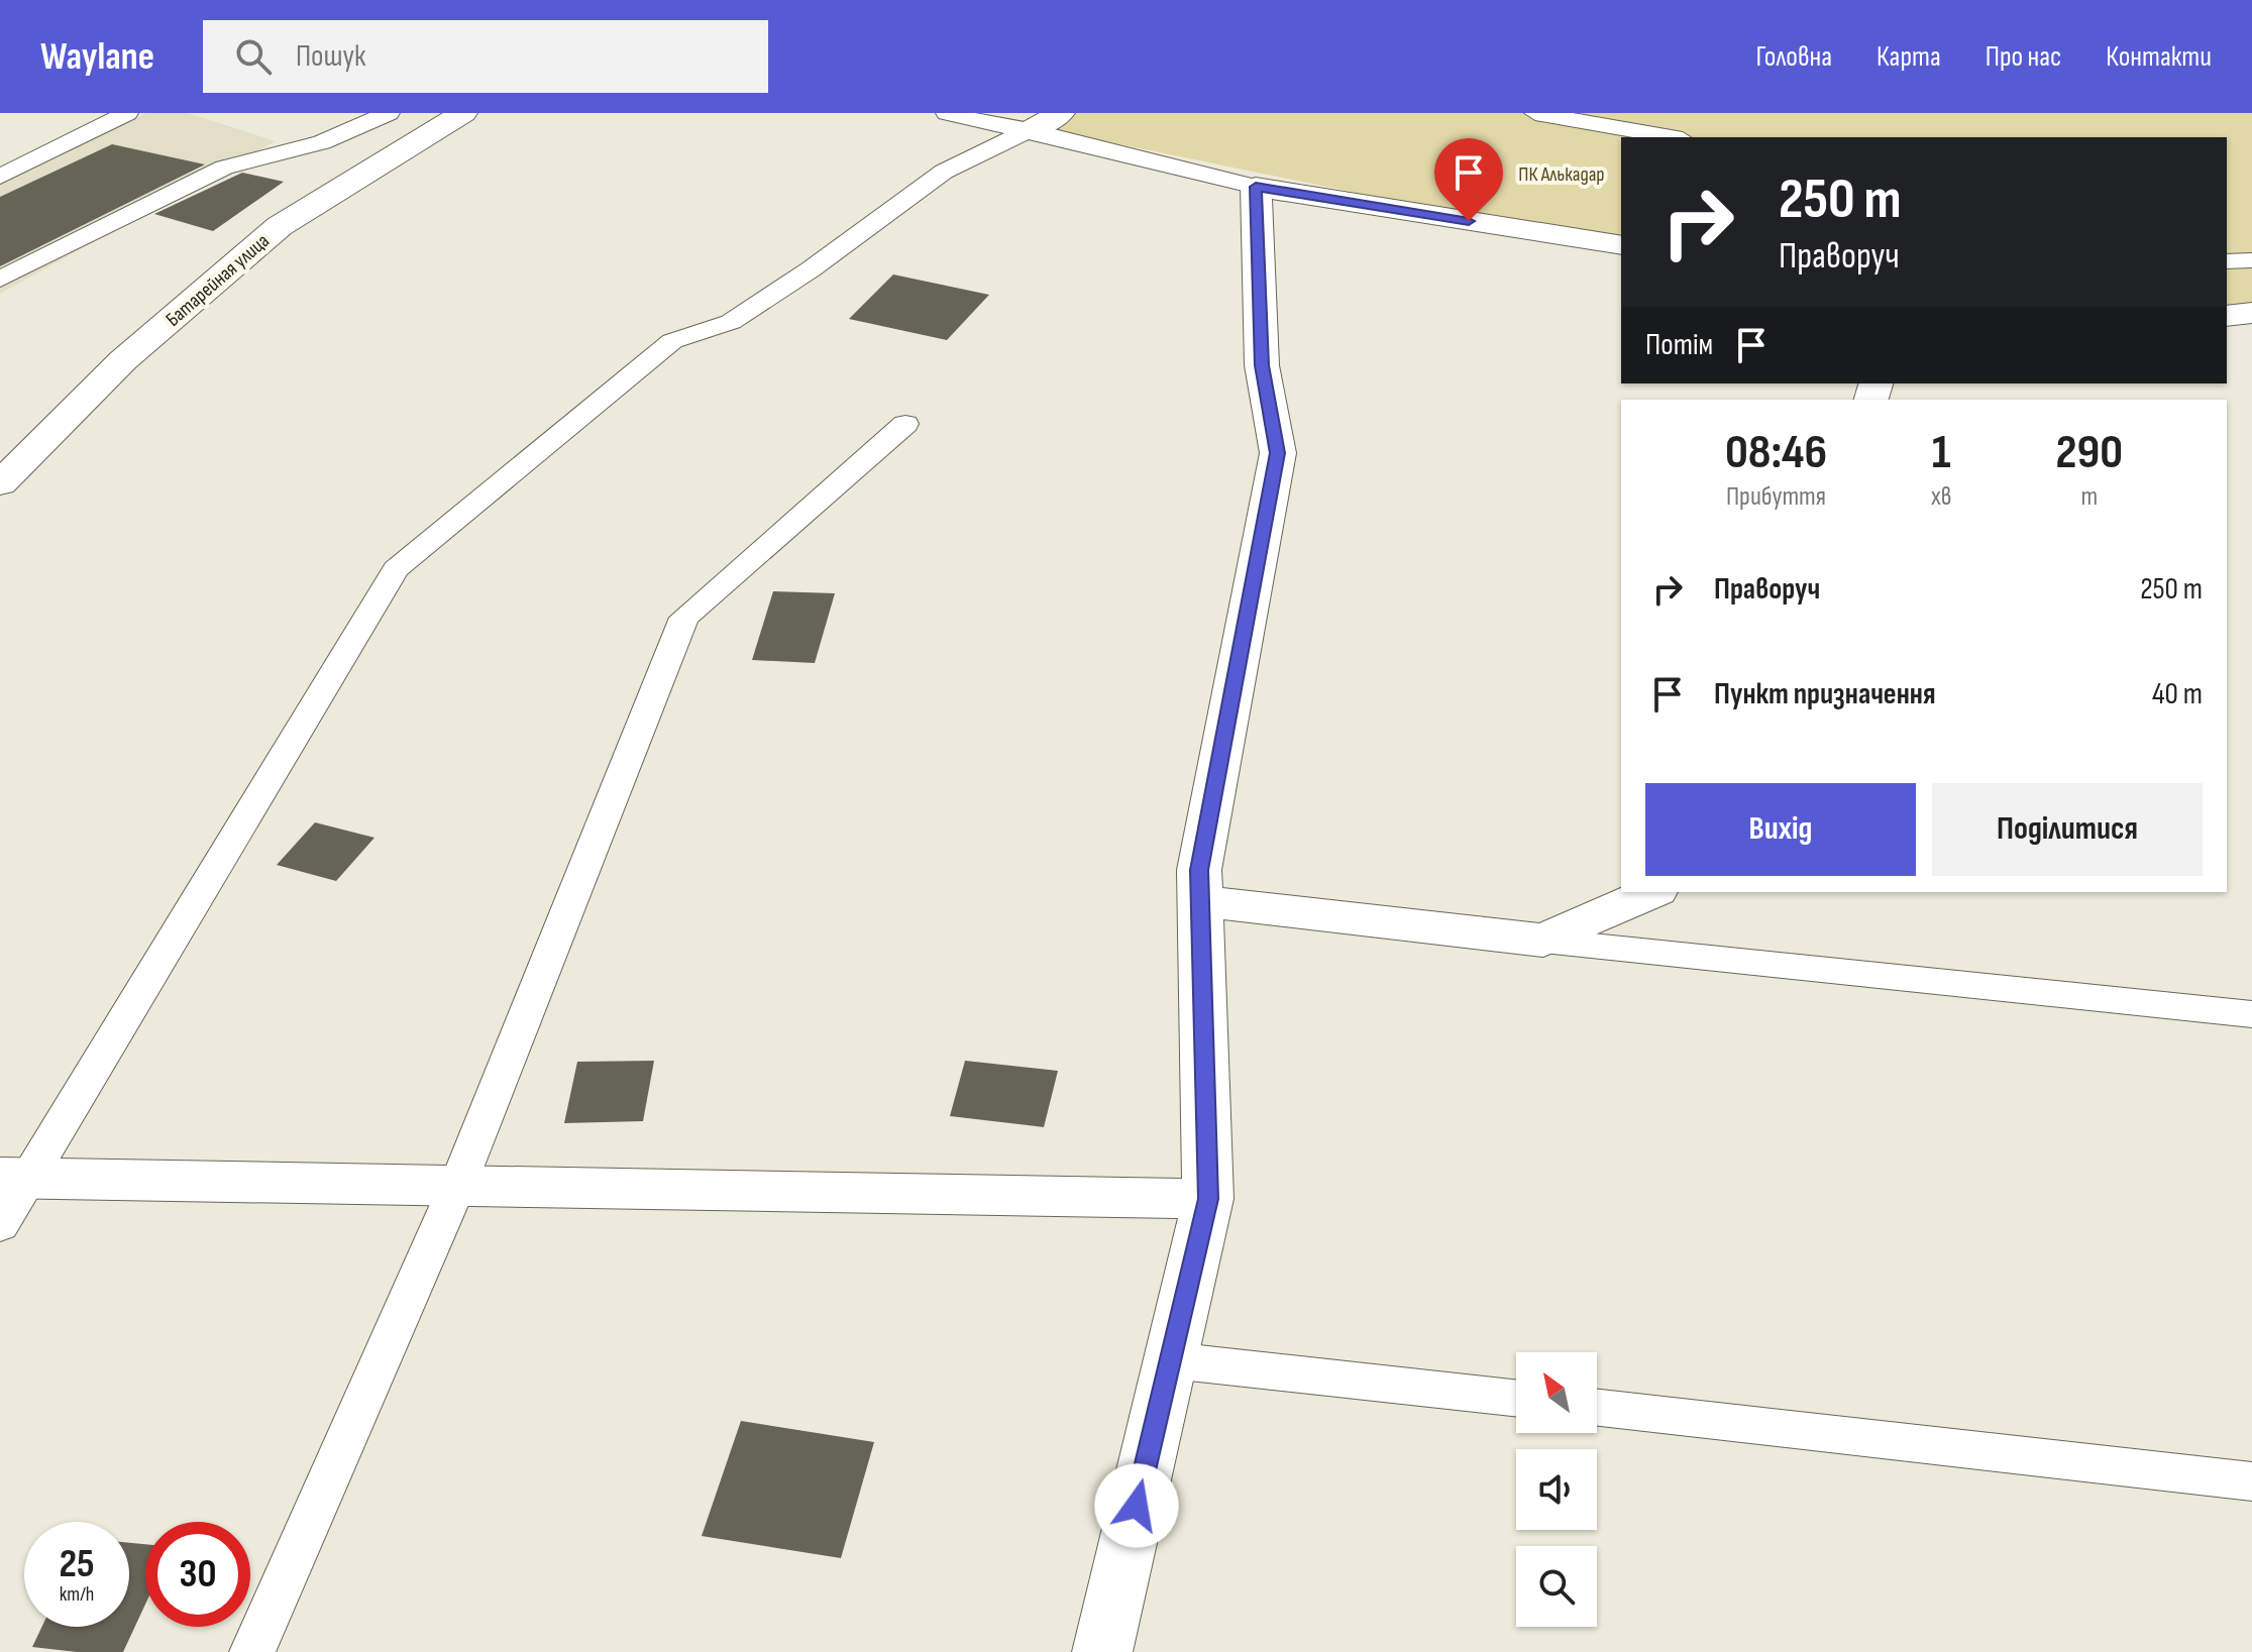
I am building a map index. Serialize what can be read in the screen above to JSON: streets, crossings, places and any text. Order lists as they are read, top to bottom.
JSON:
{
  "streets": {
    "street": ["Батарейная улица"]
  },
  "parks": ["ПК Алькадар"],
  "north": "top left",
  "page": {
    "header": "Waylane",
    "search": "Пошук",
    "nav": [
      "Головна",
      "Карта",
      "Про нас",
      "Контакти"
    ],
    "turn": ["250 m", "Праворуч"],
    "then": "Потім",
    "eta": [
      "08:46",
      "Прибуття",
      "1",
      "хв",
      "290",
      "m"
    ],
    "list": [
      {
        "name": "Праворуч",
        "value": "250 m"
      },
      {
        "name": "Пункт призначення",
        "value": "40 m"
      }
    ],
    "buttons": ["Вихід", "Поділитися"],
    "speed": "25 km/h",
    "limit": "30"
  }
}
